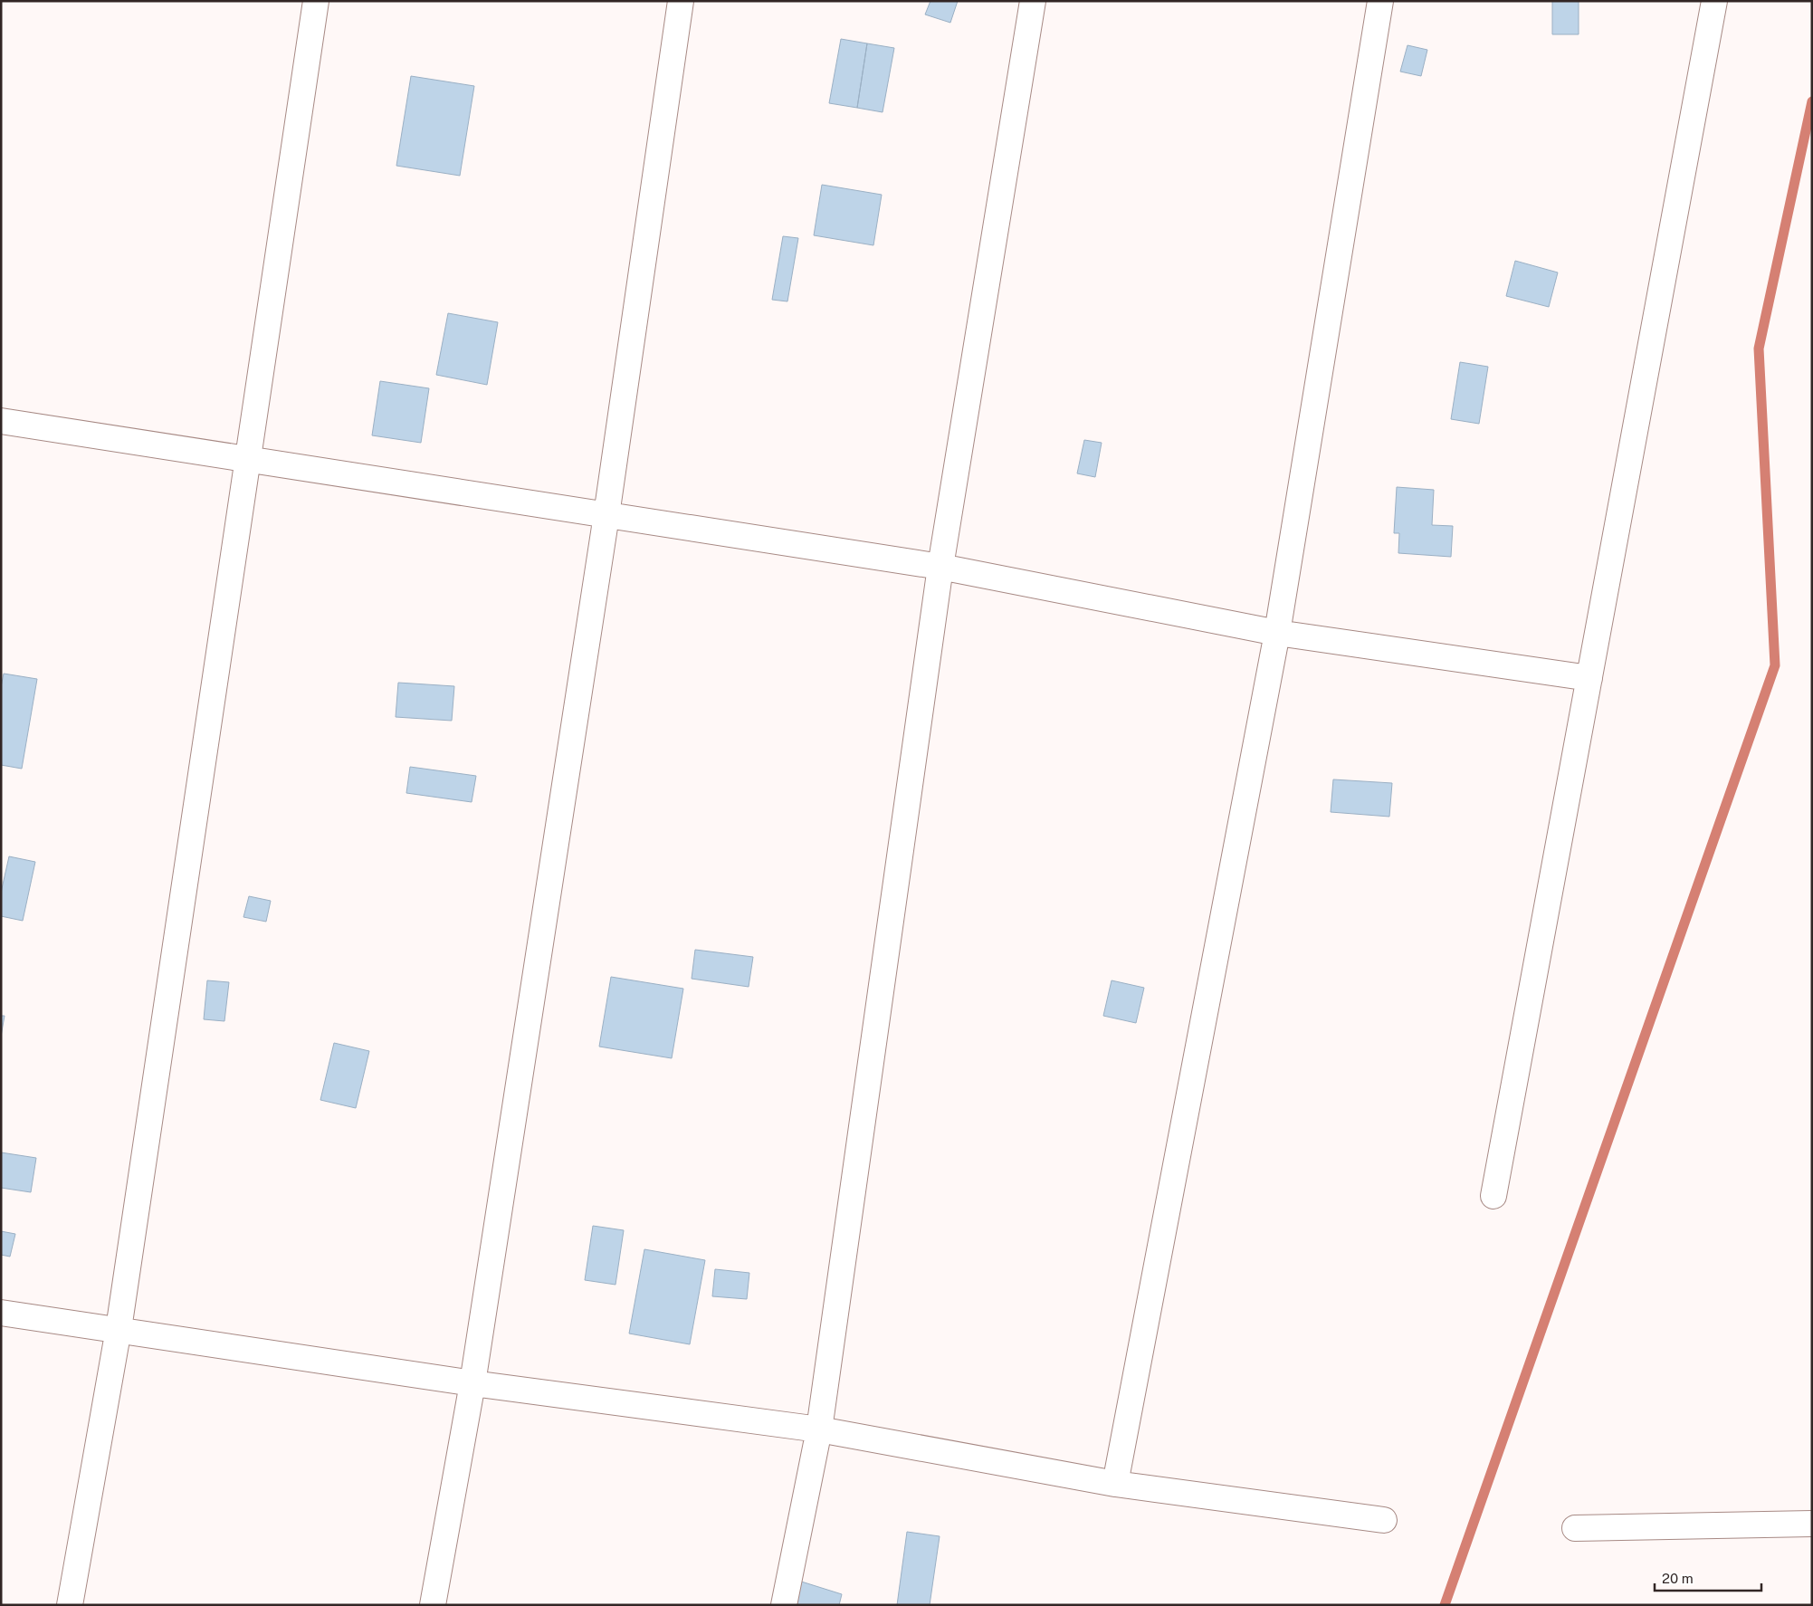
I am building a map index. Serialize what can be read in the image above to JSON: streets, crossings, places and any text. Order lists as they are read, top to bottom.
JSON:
{
  "scale_bar": "20 m"
}
